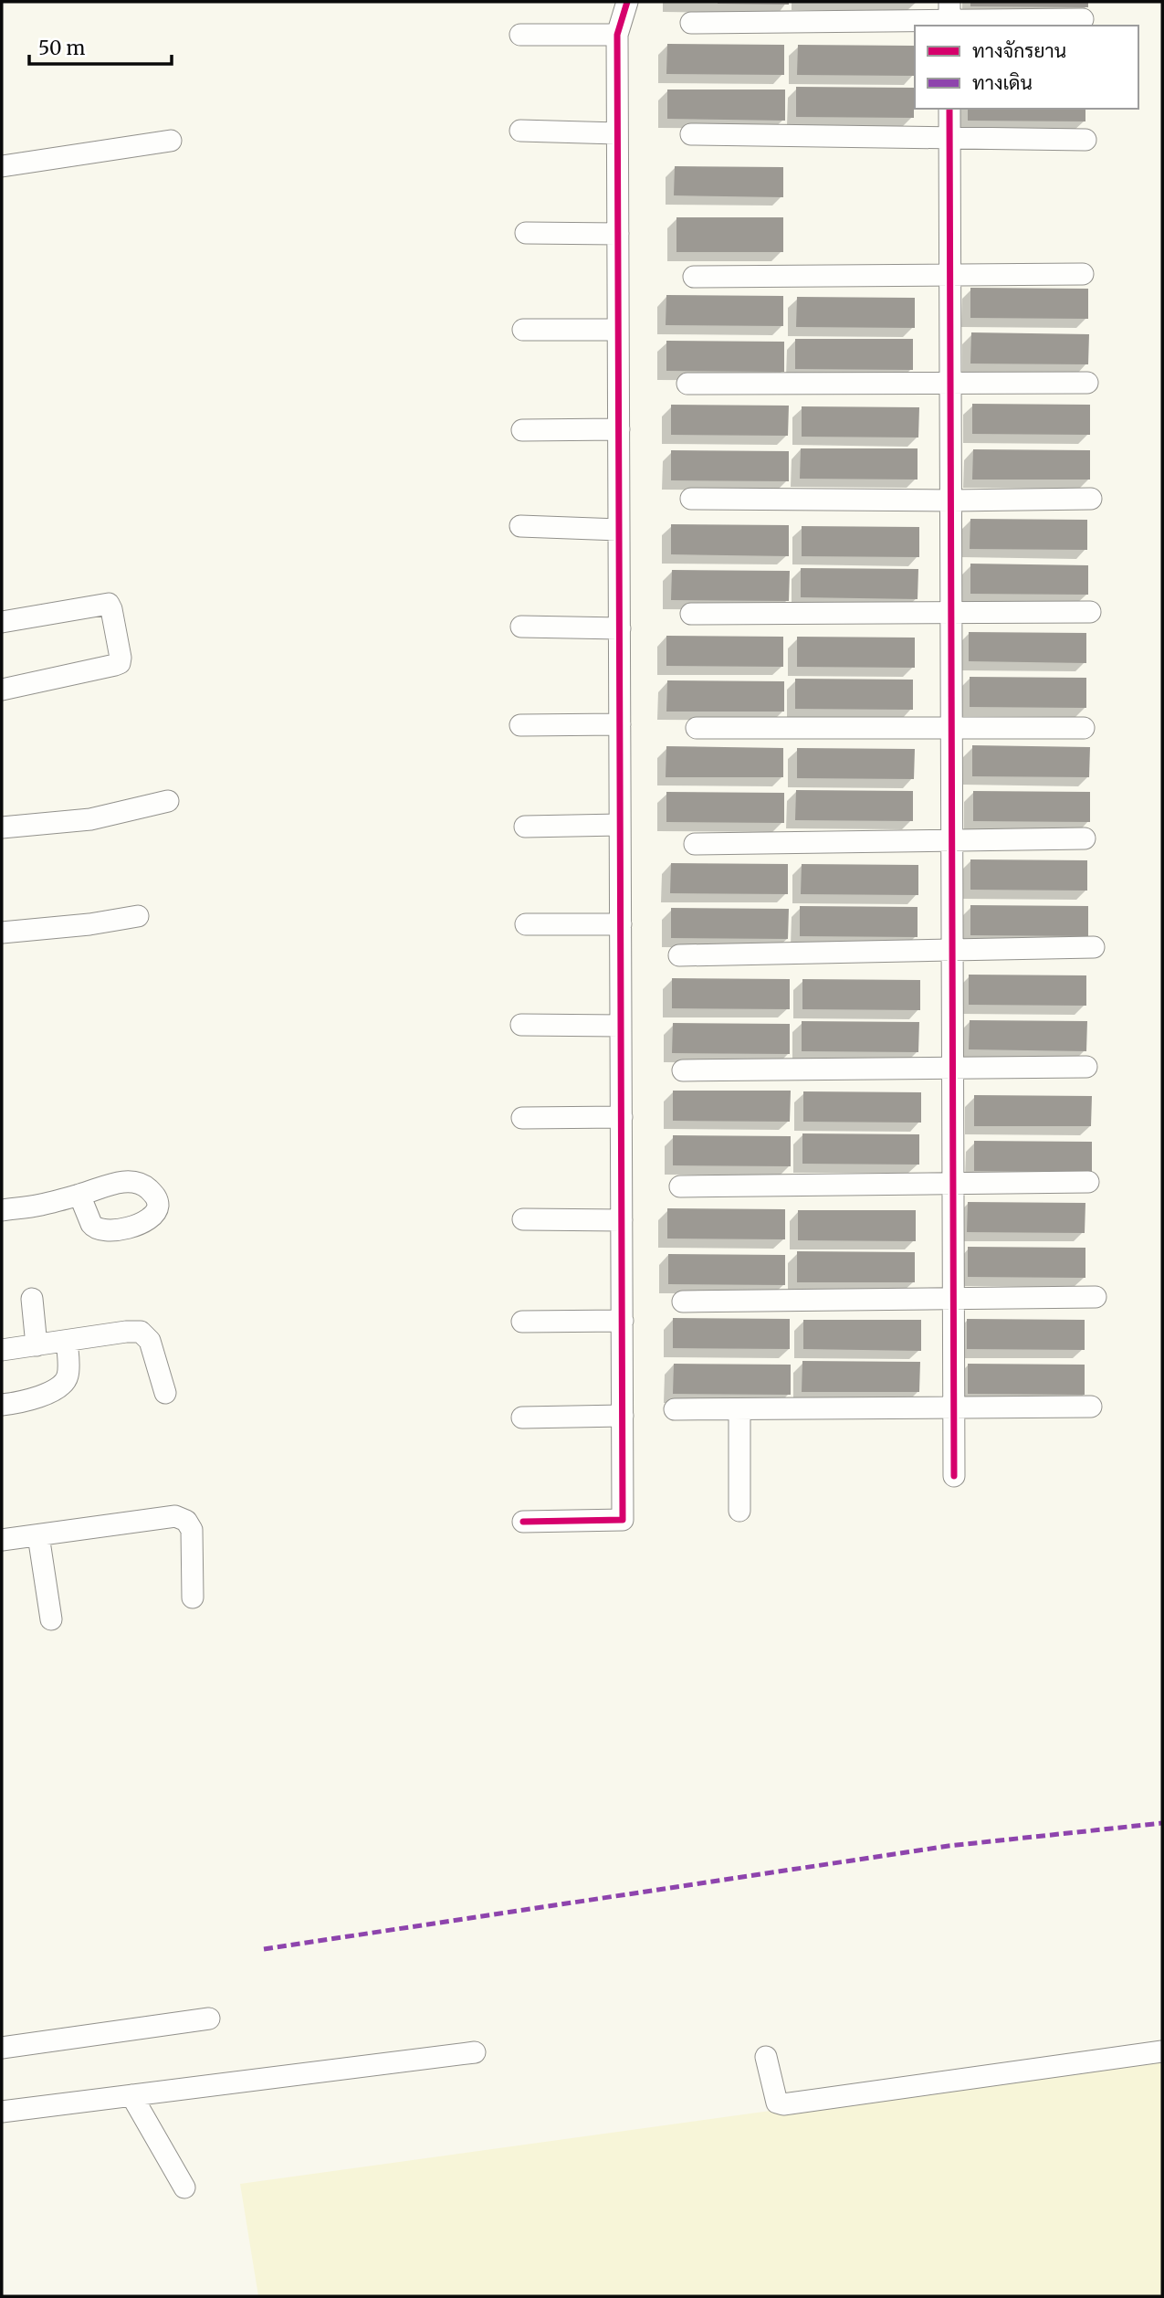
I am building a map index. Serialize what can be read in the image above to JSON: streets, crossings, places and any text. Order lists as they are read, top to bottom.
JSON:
{
  "legend": ["ทางจักรยาน", "ทางเดิน"],
  "scale_bar": "50 m"
}
